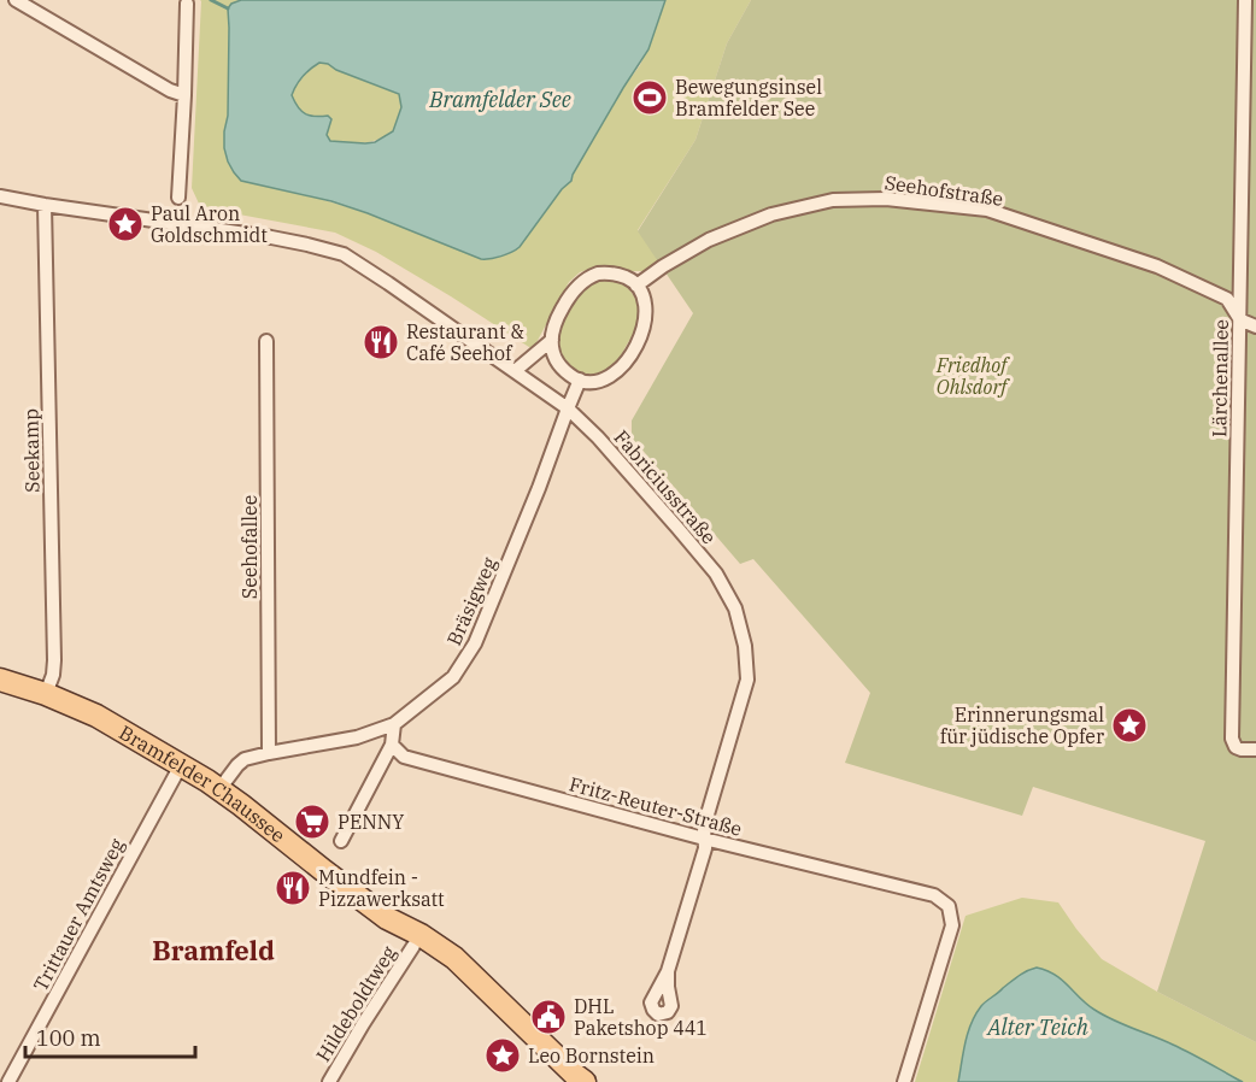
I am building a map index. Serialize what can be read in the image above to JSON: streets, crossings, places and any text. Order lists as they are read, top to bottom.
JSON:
{
  "streets": {
    "main road": ["Bramfelder Chaussee"],
    "street": [
      "Seehofstraße",
      "Lärchenallee",
      "Seekamp",
      "Fabriciusstraße",
      "Seehofallee",
      "Bräsigweg",
      "Fritz-Reuter-Straße",
      "Trittauer Amtsweg",
      "Hildeboldtweg"
    ]
  },
  "crossings": [
    ["Seehofstraße", "Lärchenallee"],
    ["Seehofstraße", "Bräsigweg"],
    ["Seekamp", "Fabriciusstraße"],
    ["Seekamp", "Bramfelder Chaussee"],
    ["Fabriciusstraße", "Bräsigweg"],
    ["Fabriciusstraße", "Fritz-Reuter-Straße"],
    ["Seehofallee", "Bräsigweg"],
    ["Bräsigweg", "Bramfelder Chaussee"],
    ["Bramfelder Chaussee", "Trittauer Amtsweg"],
    ["Bramfelder Chaussee", "Hildeboldtweg"]
  ],
  "districts": ["Bramfeld"],
  "water": ["Bramfelder See", "Alter Teich"],
  "parks": ["Friedhof Ohlsdorf"],
  "places": {
    "sports": ["Bewegungsinsel Bramfelder See"],
    "place": ["Paul Aron Goldschmidt", "Erinnerungsmal für jüdische Opfer", "Leo Bornstein"],
    "restaurant": ["Restaurant & Café Seehof", "Mundfein - Pizzawerksatt"],
    "supermarket": ["PENNY"],
    "public building": ["DHL Paketshop 441"]
  },
  "scale_bar": "100 m"
}
